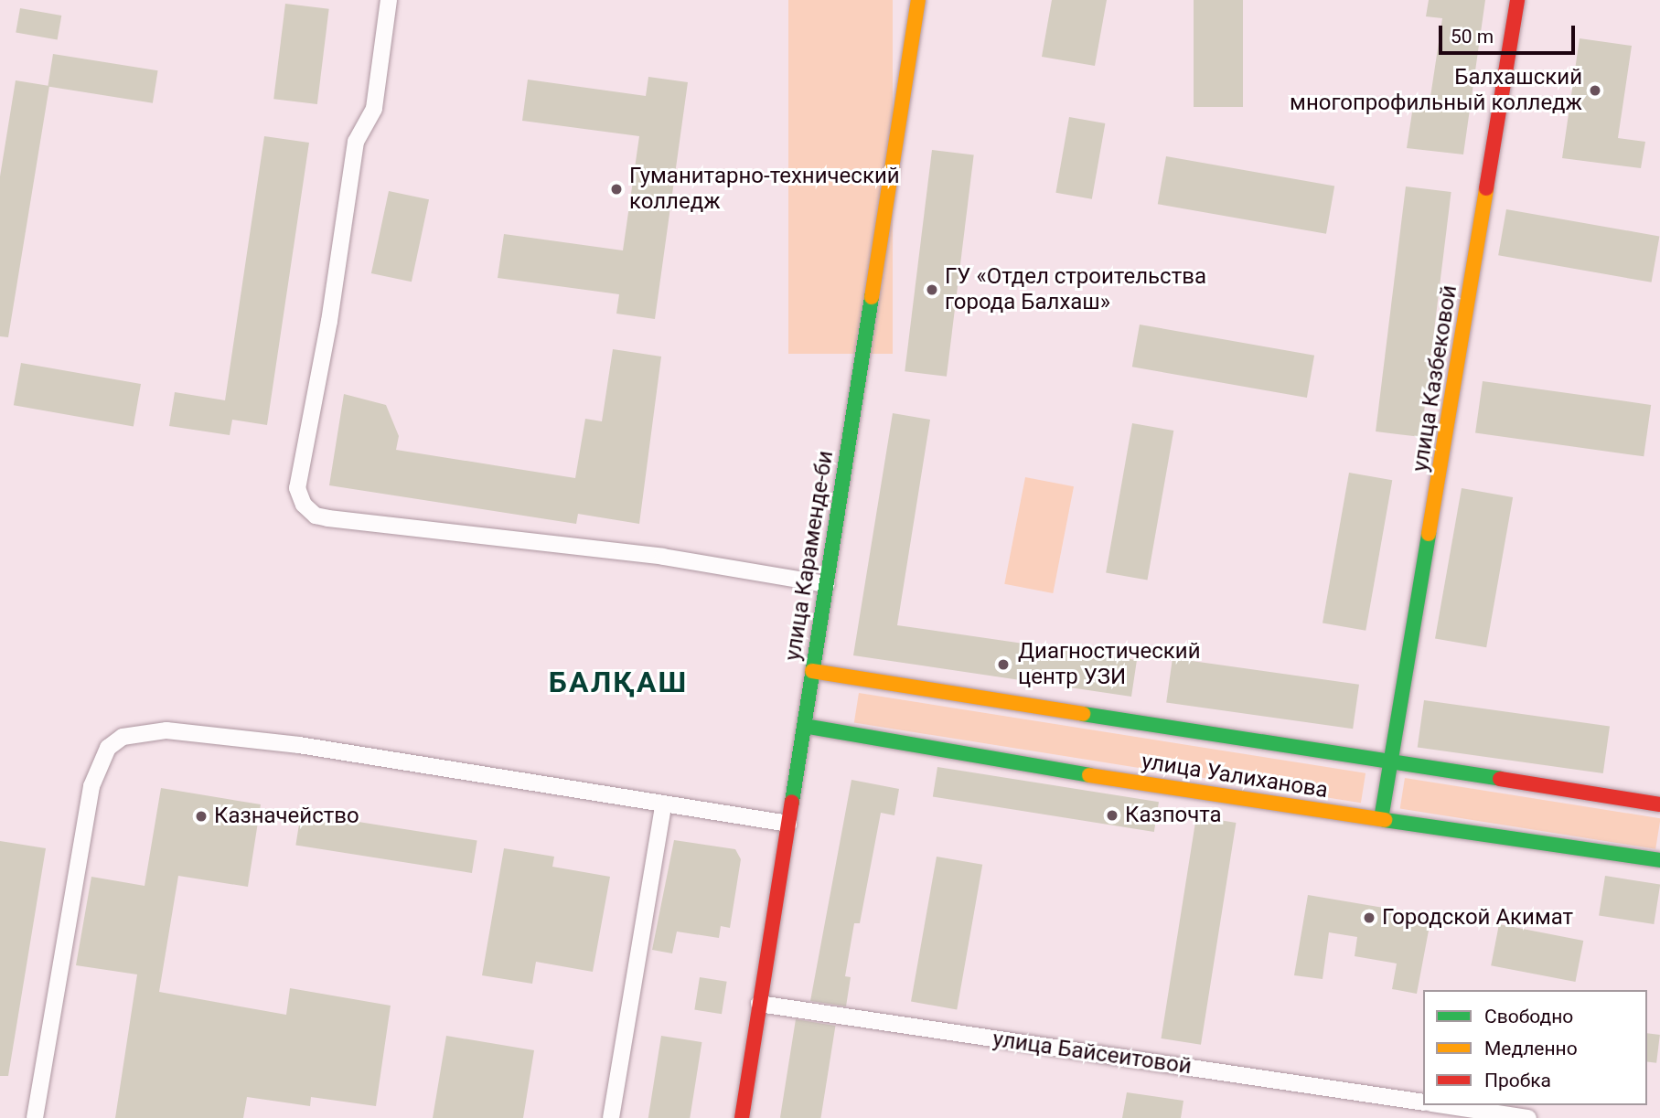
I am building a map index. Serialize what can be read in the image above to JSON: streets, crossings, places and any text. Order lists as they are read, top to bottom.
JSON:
{
  "streets": {
    "street": [
      "улица Казбековой",
      "улица Караменде-би",
      "улица Уалиханова",
      "улица Байсеитовой"
    ]
  },
  "crossings": [
    ["улица Казбековой", "улица Уалиханова"],
    ["улица Караменде-би", "улица Уалиханова"],
    ["улица Караменде-би", "улица Байсеитовой"]
  ],
  "districts": ["БАЛҚАШ"],
  "places": [
    "Балхашский многопрофильный колледж",
    "Гуманитарно-технический колледж",
    "ГУ «Отдел строительства города Балхаш»",
    "Диагностический центр УЗИ",
    "Казпочта",
    "Казначейство",
    "Городской Акимат"
  ],
  "legend": ["Свободно", "Медленно", "Пробка"],
  "scale_bar": "50 m"
}
